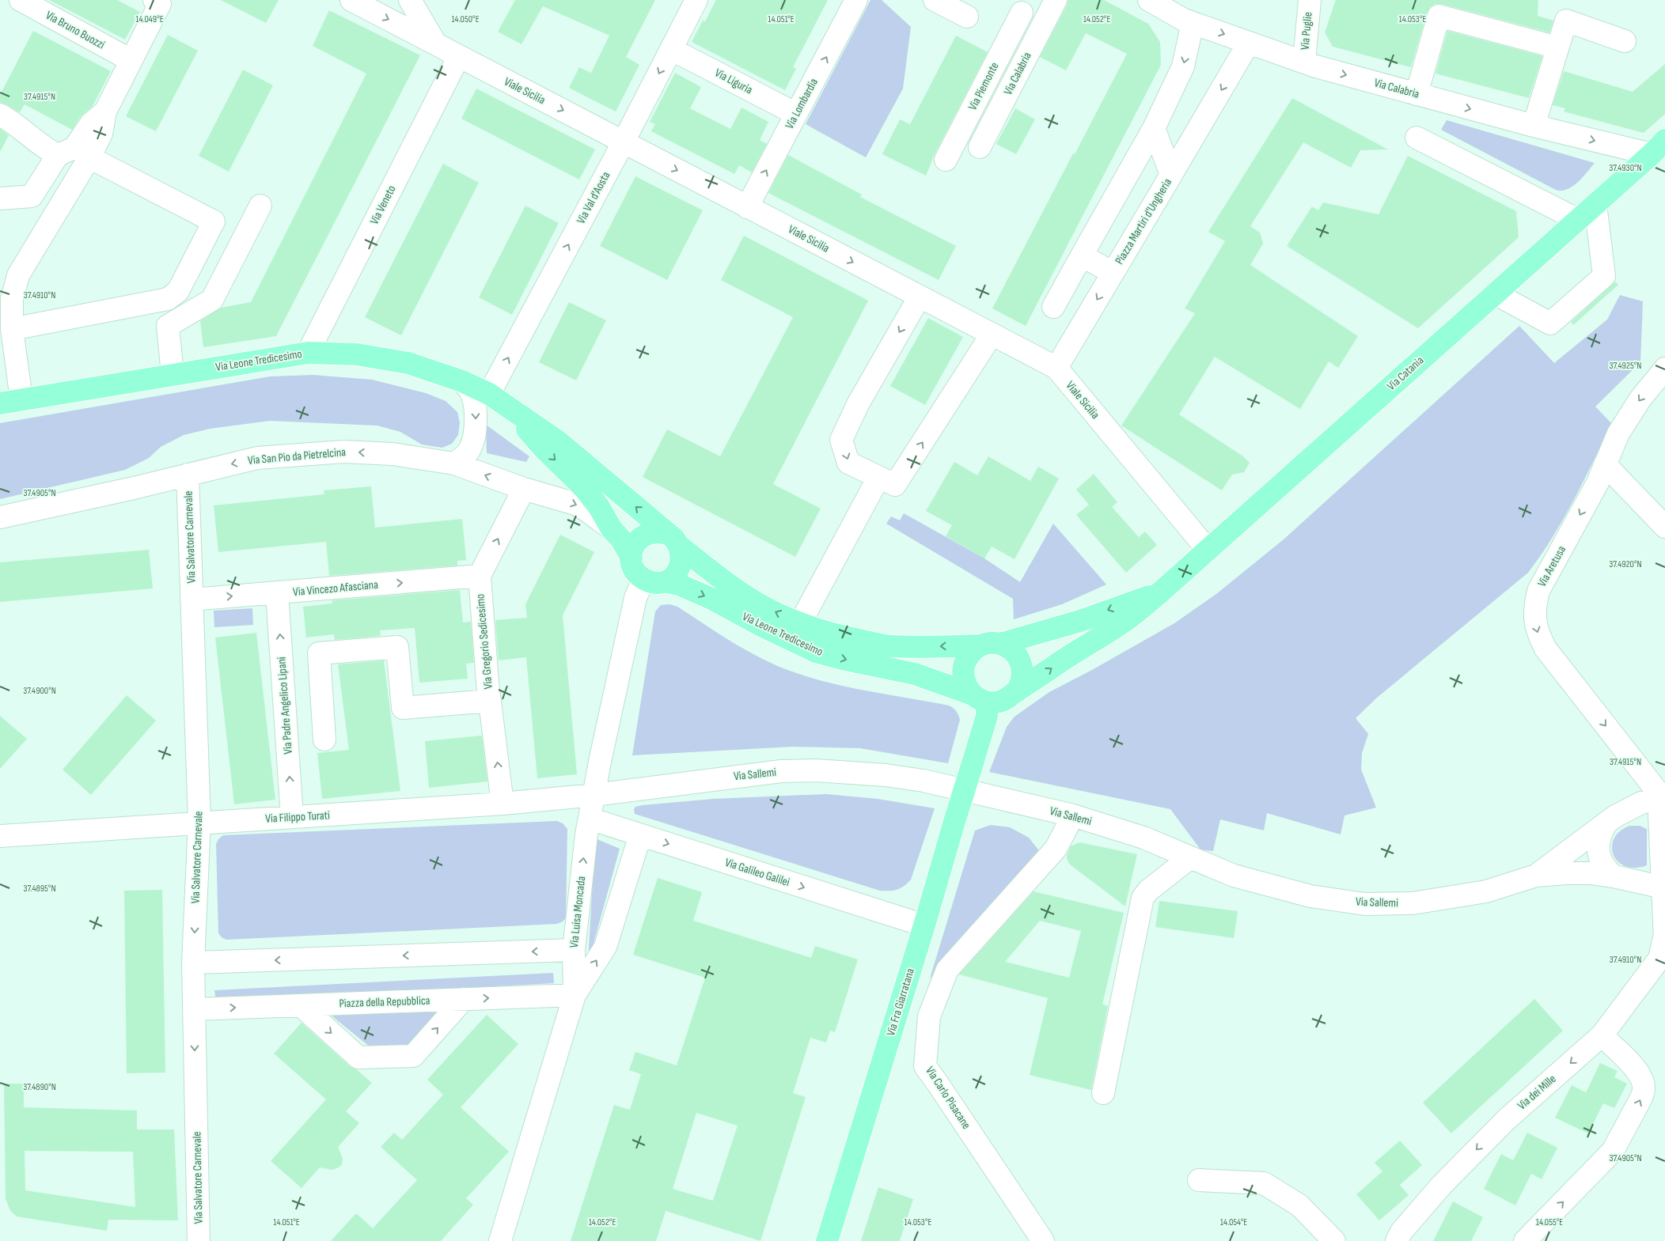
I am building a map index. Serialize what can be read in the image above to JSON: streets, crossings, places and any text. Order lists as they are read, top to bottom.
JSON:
{
  "streets": {
    "main road": ["Via Leone Tredicesimo", "Via Catania", "Via Fra Giarratana"],
    "street": [
      "Via Bruno Buozzi",
      "Via Puglie",
      "Via Calabria",
      "Via Liguria",
      "Via Piemonte",
      "Viale Sicilia",
      "Via Lombardia",
      "Via Val d'Aosta",
      "Via Veneto",
      "Piazza Martiri d'Ungheria",
      "Via San Pio da Pietrelcina",
      "Via Salvatore Carnevale",
      "Via Aretusa",
      "Via Vincezo Afasciana",
      "Via Gregorio Sedicesimo",
      "Via Padre Angelico Lipani",
      "Via Sallemi",
      "Via Filippo Turati",
      "Via Galileo Galilei",
      "Via Luisa Moncada",
      "Piazza della Repubblica",
      "Via dei Mille",
      "Via Carlo Pisacane"
    ]
  },
  "crossings": [
    ["Via Puglie", "Via Calabria"],
    ["Via Calabria", "Via Catania"],
    ["Via Liguria", "Via Lombardia"],
    ["Via Liguria", "Via Val d'Aosta"],
    ["Viale Sicilia", "Via Lombardia"],
    ["Viale Sicilia", "Via Val d'Aosta"],
    ["Viale Sicilia", "Via Veneto"],
    ["Viale Sicilia", "Piazza Martiri d'Ungheria"],
    ["Viale Sicilia", "Via Catania"],
    ["Via Val d'Aosta", "Via Leone Tredicesimo"],
    ["Via Veneto", "Via Leone Tredicesimo"],
    ["Via Leone Tredicesimo", "Via Catania"],
    ["Via Leone Tredicesimo", "Via Luisa Moncada"],
    ["Via Leone Tredicesimo", "Via Fra Giarratana"],
    ["Via Catania", "Via Fra Giarratana"],
    ["Via San Pio da Pietrelcina", "Via Salvatore Carnevale"],
    ["Via Salvatore Carnevale", "Via Vincezo Afasciana"],
    ["Via Salvatore Carnevale", "Via Filippo Turati"],
    ["Via Salvatore Carnevale", "Piazza della Repubblica"],
    ["Via Aretusa", "Via Sallemi"],
    ["Via Aretusa", "Via dei Mille"],
    ["Via Vincezo Afasciana", "Via Gregorio Sedicesimo"],
    ["Via Vincezo Afasciana", "Via Padre Angelico Lipani"],
    ["Via Gregorio Sedicesimo", "Via Filippo Turati"],
    ["Via Padre Angelico Lipani", "Via Filippo Turati"],
    ["Via Sallemi", "Via Filippo Turati"],
    ["Via Sallemi", "Via Luisa Moncada"],
    ["Via Sallemi", "Via dei Mille"],
    ["Via Sallemi", "Via Carlo Pisacane"],
    ["Via Filippo Turati", "Via Luisa Moncada"],
    ["Via Galileo Galilei", "Via Luisa Moncada"],
    ["Via Galileo Galilei", "Via Fra Giarratana"],
    ["Via Luisa Moncada", "Piazza della Repubblica"]
  ],
  "one_way": [
    "Viale Sicilia",
    "Via Lombardia",
    "Via Salvatore Carnevale",
    "Via Aretusa",
    "Via Vincezo Afasciana",
    "Via Gregorio Sedicesimo",
    "Via Padre Angelico Lipani",
    "Via Galileo Galilei",
    "Via dei Mille"
  ],
  "coordinates": [
    "14.050°E",
    "14.049°E",
    "14.051°E",
    "14.052°E",
    "14.053°E",
    "37.4915°N",
    "37.4930°N",
    "37.4910°N",
    "37.4925°N",
    "37.4905°N",
    "37.4920°N",
    "37.4900°N",
    "37.4895°N",
    "37.4890°N",
    "14.054°E",
    "14.055°E"
  ]
}
